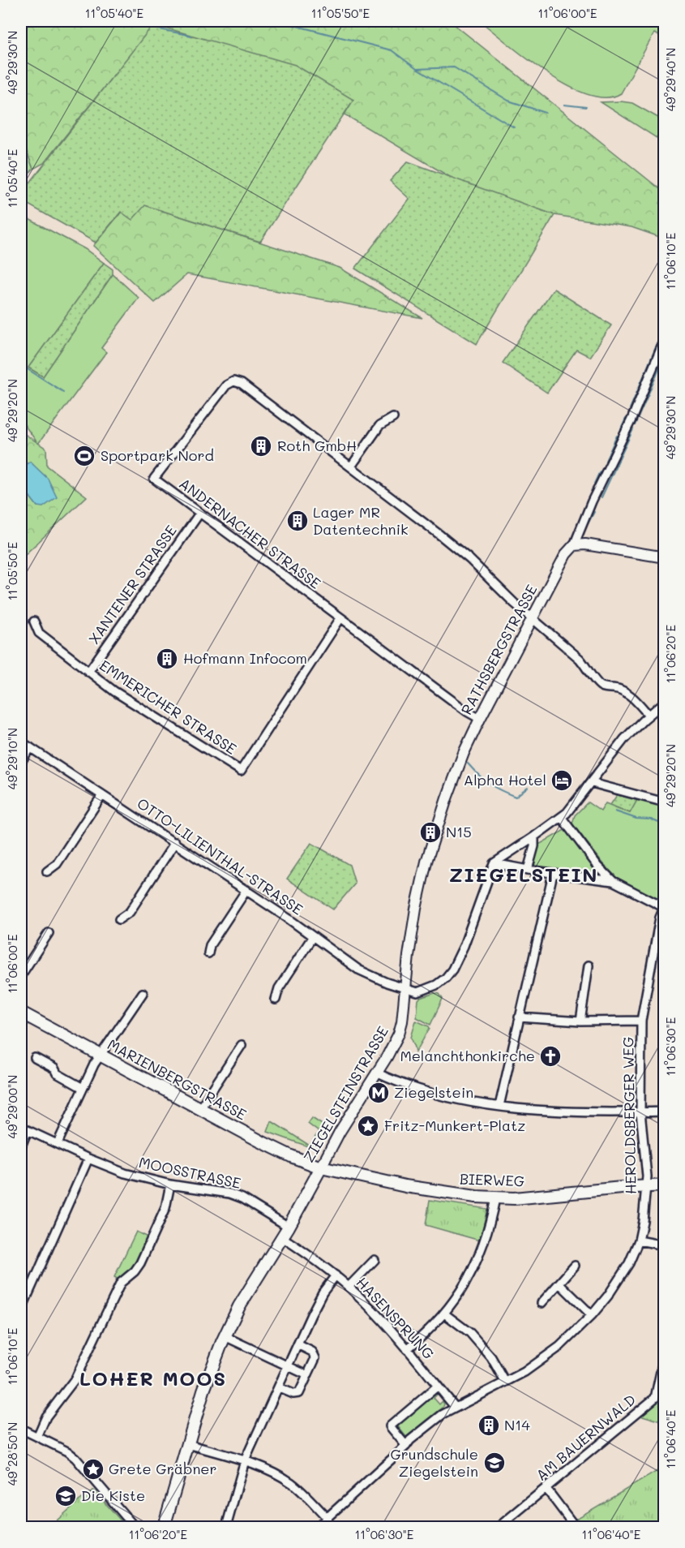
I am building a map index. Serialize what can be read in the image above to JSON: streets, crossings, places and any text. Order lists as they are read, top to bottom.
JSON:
{
  "streets": {
    "main road": ["MARIENBERGSTRASSE", "ZIEGELSTEINSTRASSE", "BIERWEG"],
    "street": [
      "ANDERNACHER STRASSE",
      "XANTENER STRASSE",
      "RATHSBERGSTRASSE",
      "EMMERICHER STRASSE",
      "OTTO-LILIENTHAL-STRASSE",
      "HEROLDSBERGER WEG",
      "MOOSSTRASSE",
      "HASENSPRUNG",
      "AM BAUERNWALD"
    ]
  },
  "crossings": [
    ["ANDERNACHER STRASSE", "XANTENER STRASSE"],
    ["ANDERNACHER STRASSE", "RATHSBERGSTRASSE"],
    ["ANDERNACHER STRASSE", "EMMERICHER STRASSE"],
    ["XANTENER STRASSE", "EMMERICHER STRASSE"],
    ["RATHSBERGSTRASSE", "OTTO-LILIENTHAL-STRASSE"],
    ["RATHSBERGSTRASSE", "ZIEGELSTEINSTRASSE"],
    ["OTTO-LILIENTHAL-STRASSE", "ZIEGELSTEINSTRASSE"],
    ["MARIENBERGSTRASSE", "ZIEGELSTEINSTRASSE"],
    ["MARIENBERGSTRASSE", "BIERWEG"],
    ["ZIEGELSTEINSTRASSE", "MOOSSTRASSE"],
    ["ZIEGELSTEINSTRASSE", "BIERWEG"],
    ["ZIEGELSTEINSTRASSE", "HASENSPRUNG"],
    ["HEROLDSBERGER WEG", "BIERWEG"],
    ["HEROLDSBERGER WEG", "HASENSPRUNG"]
  ],
  "districts": ["ZIEGELSTEIN", "LOHER MOOS"],
  "places": {
    "building": [
      "Roth GmbH",
      "Lager MR Datentechnik",
      "Hofmann Infocom",
      "N15",
      "N14"
    ],
    "sports": ["Sportpark Nord"],
    "hotel": ["Alpha Hotel"],
    "church": ["Melanchthonkirche"],
    "metro station": ["Ziegelstein"],
    "place": ["Fritz-Munkert-Platz", "Grete Gräbner"],
    "school or university": ["Grundschule Ziegelstein", "Die Kiste"]
  },
  "coordinates": [
    "11°05'40\"E",
    "11°05'50\"E",
    "11°06'00\"E",
    "49°29'30\"N",
    "49°29'40\"N",
    "11°06'10\"E",
    "49°29'20\"N",
    "11°06'20\"E",
    "49°29'10\"N",
    "11°06'30\"E",
    "49°29'00\"N",
    "11°06'40\"E",
    "49°28'50\"N"
  ]
}
